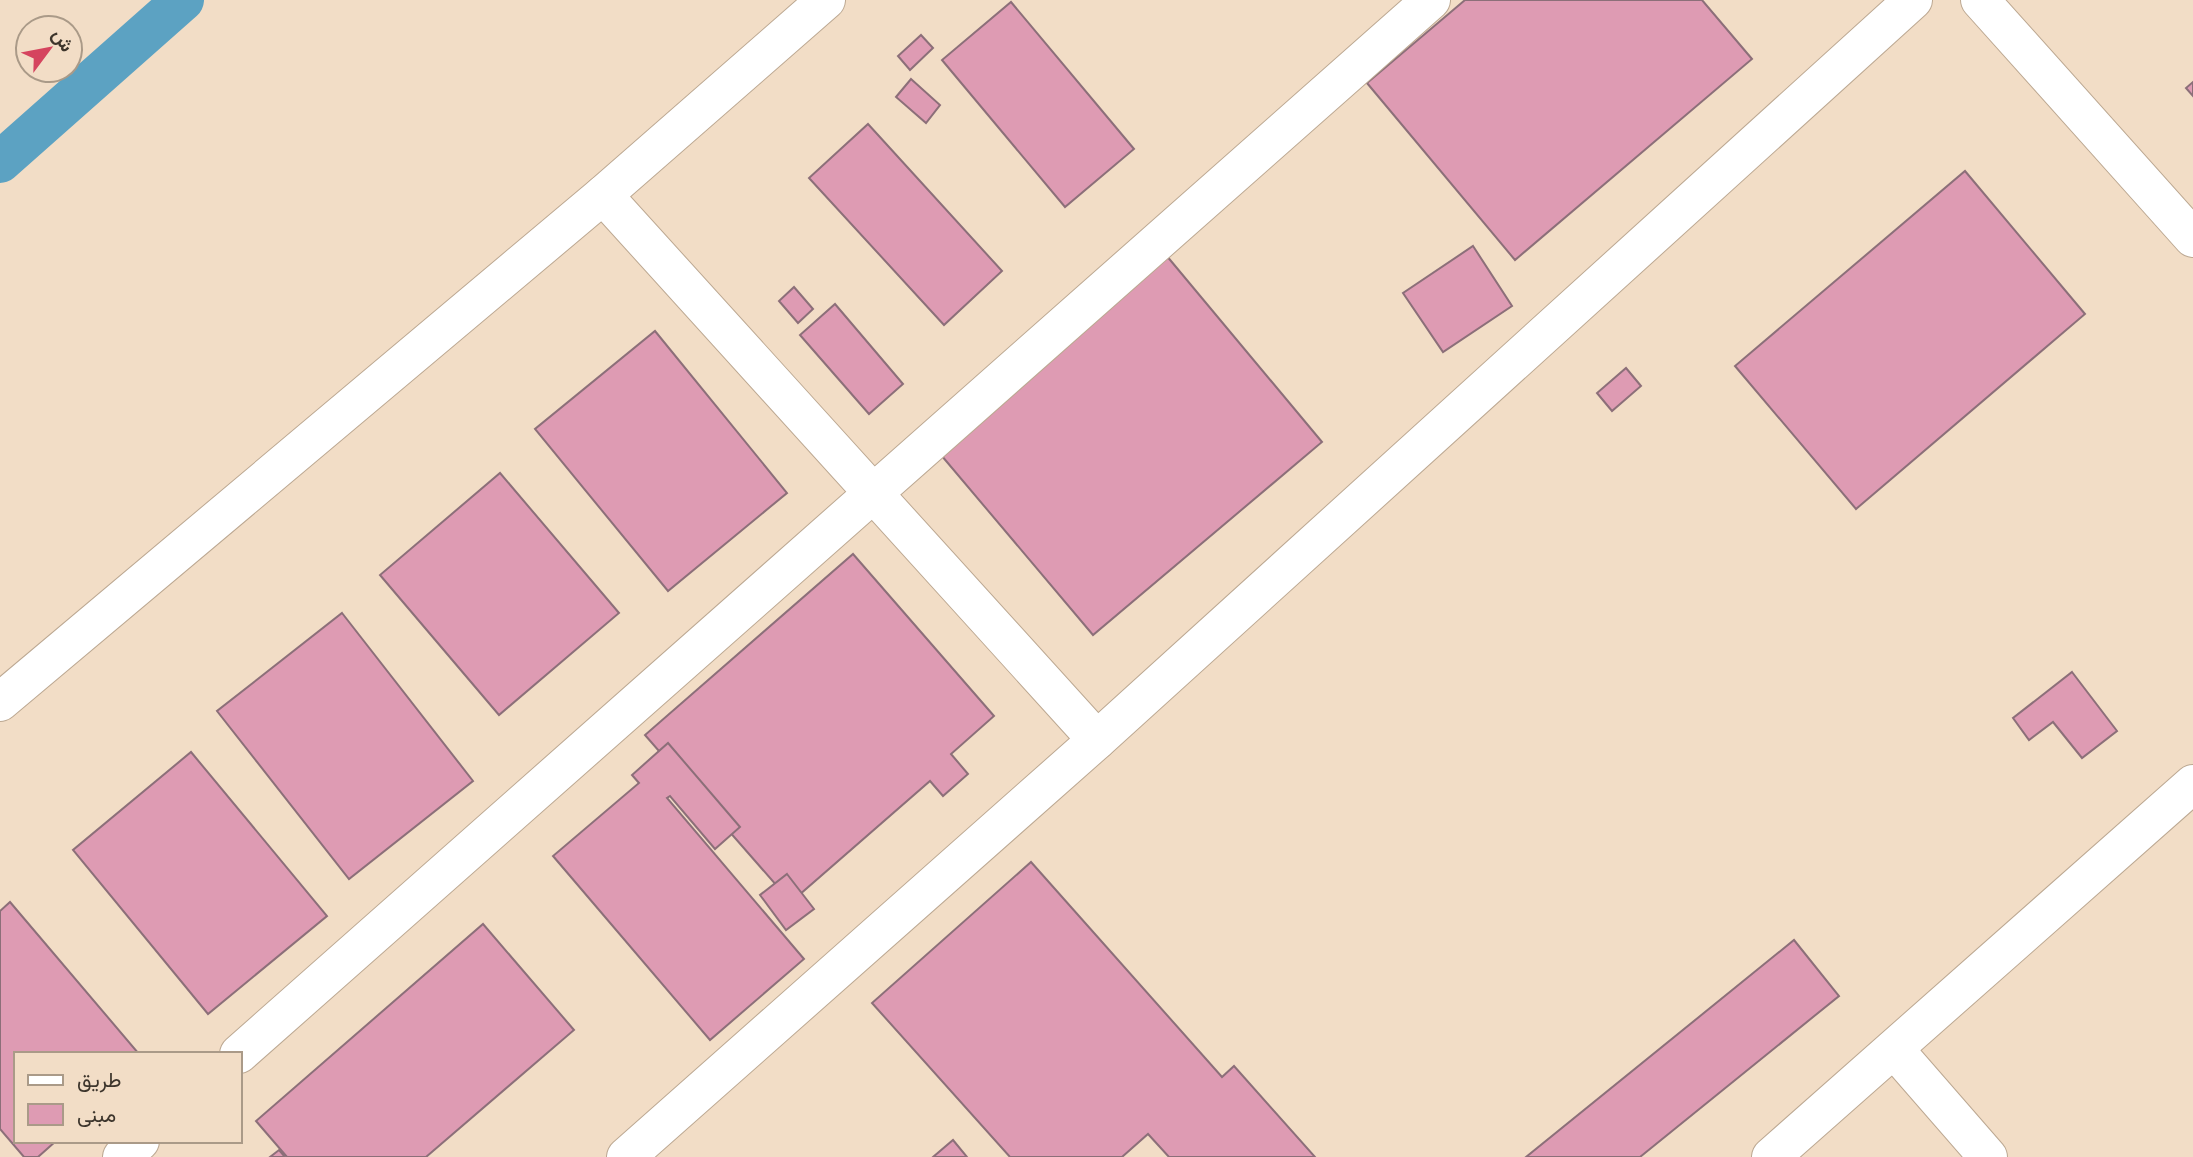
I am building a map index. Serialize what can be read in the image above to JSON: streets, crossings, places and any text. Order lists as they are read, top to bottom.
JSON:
{
  "legend": ["طريق", "مبنى"],
  "north": "top right"
}
